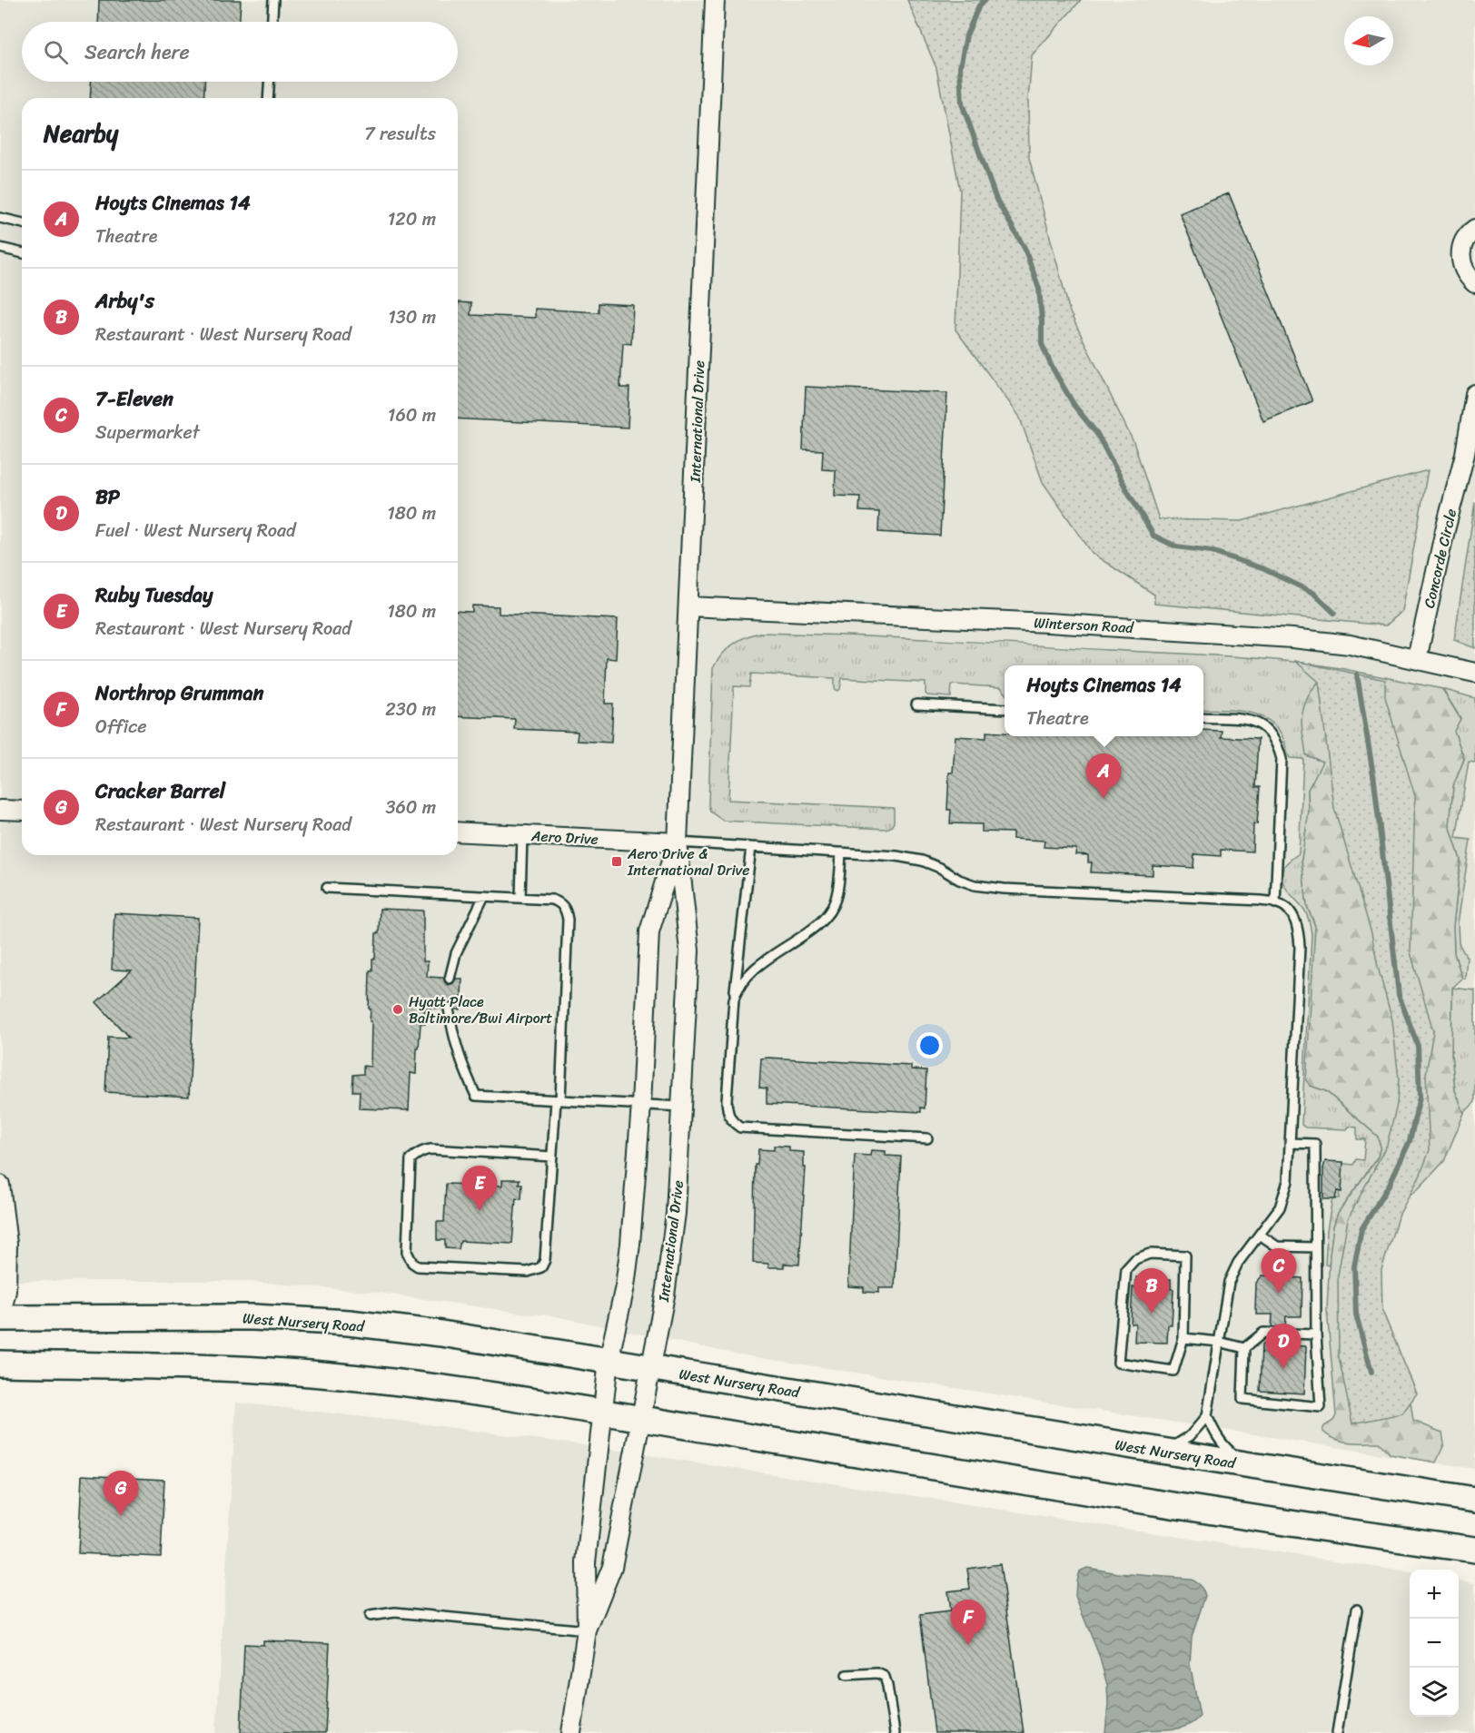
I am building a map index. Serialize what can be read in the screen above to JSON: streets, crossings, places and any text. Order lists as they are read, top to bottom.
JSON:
{
  "streets": {
    "main road": ["West Nursery Road"],
    "street": [
      "International Drive",
      "Concorde Circle",
      "Winterson Road",
      "Aero Drive"
    ]
  },
  "crossings": [
    ["International Drive", "Winterson Road"],
    ["International Drive", "Aero Drive"],
    ["International Drive", "West Nursery Road"],
    ["Concorde Circle", "Winterson Road"]
  ],
  "places": {
    "transit": ["Aero Drive & International Drive"],
    "other": ["Hyatt Place Baltimore/Bwi Airport"]
  },
  "north": "left",
  "page": {
    "search": "Search here",
    "heading": ["Nearby", "7 results"],
    "list": [
      {
        "mark": "A",
        "name": "Hoyts Cinemas 14",
        "note": "Theatre",
        "value": "120 m"
      },
      {
        "mark": "B",
        "name": "Arby's",
        "note": "Restaurant · West Nursery Road",
        "value": "130 m"
      },
      {
        "mark": "C",
        "name": "7-Eleven",
        "note": "Supermarket",
        "value": "160 m"
      },
      {
        "mark": "D",
        "name": "BP",
        "note": "Fuel · West Nursery Road",
        "value": "180 m"
      },
      {
        "mark": "E",
        "name": "Ruby Tuesday",
        "note": "Restaurant · West Nursery Road",
        "value": "180 m"
      },
      {
        "mark": "F",
        "name": "Northrop Grumman",
        "note": "Office",
        "value": "230 m"
      },
      {
        "mark": "G",
        "name": "Cracker Barrel",
        "note": "Restaurant · West Nursery Road",
        "value": "360 m"
      }
    ],
    "popup": ["Hoyts Cinemas 14", "Theatre"],
    "pins": [
      "A",
      "E",
      "C",
      "B",
      "D",
      "G",
      "F"
    ],
    "map_buttons": ["+", "−"]
  }
}
